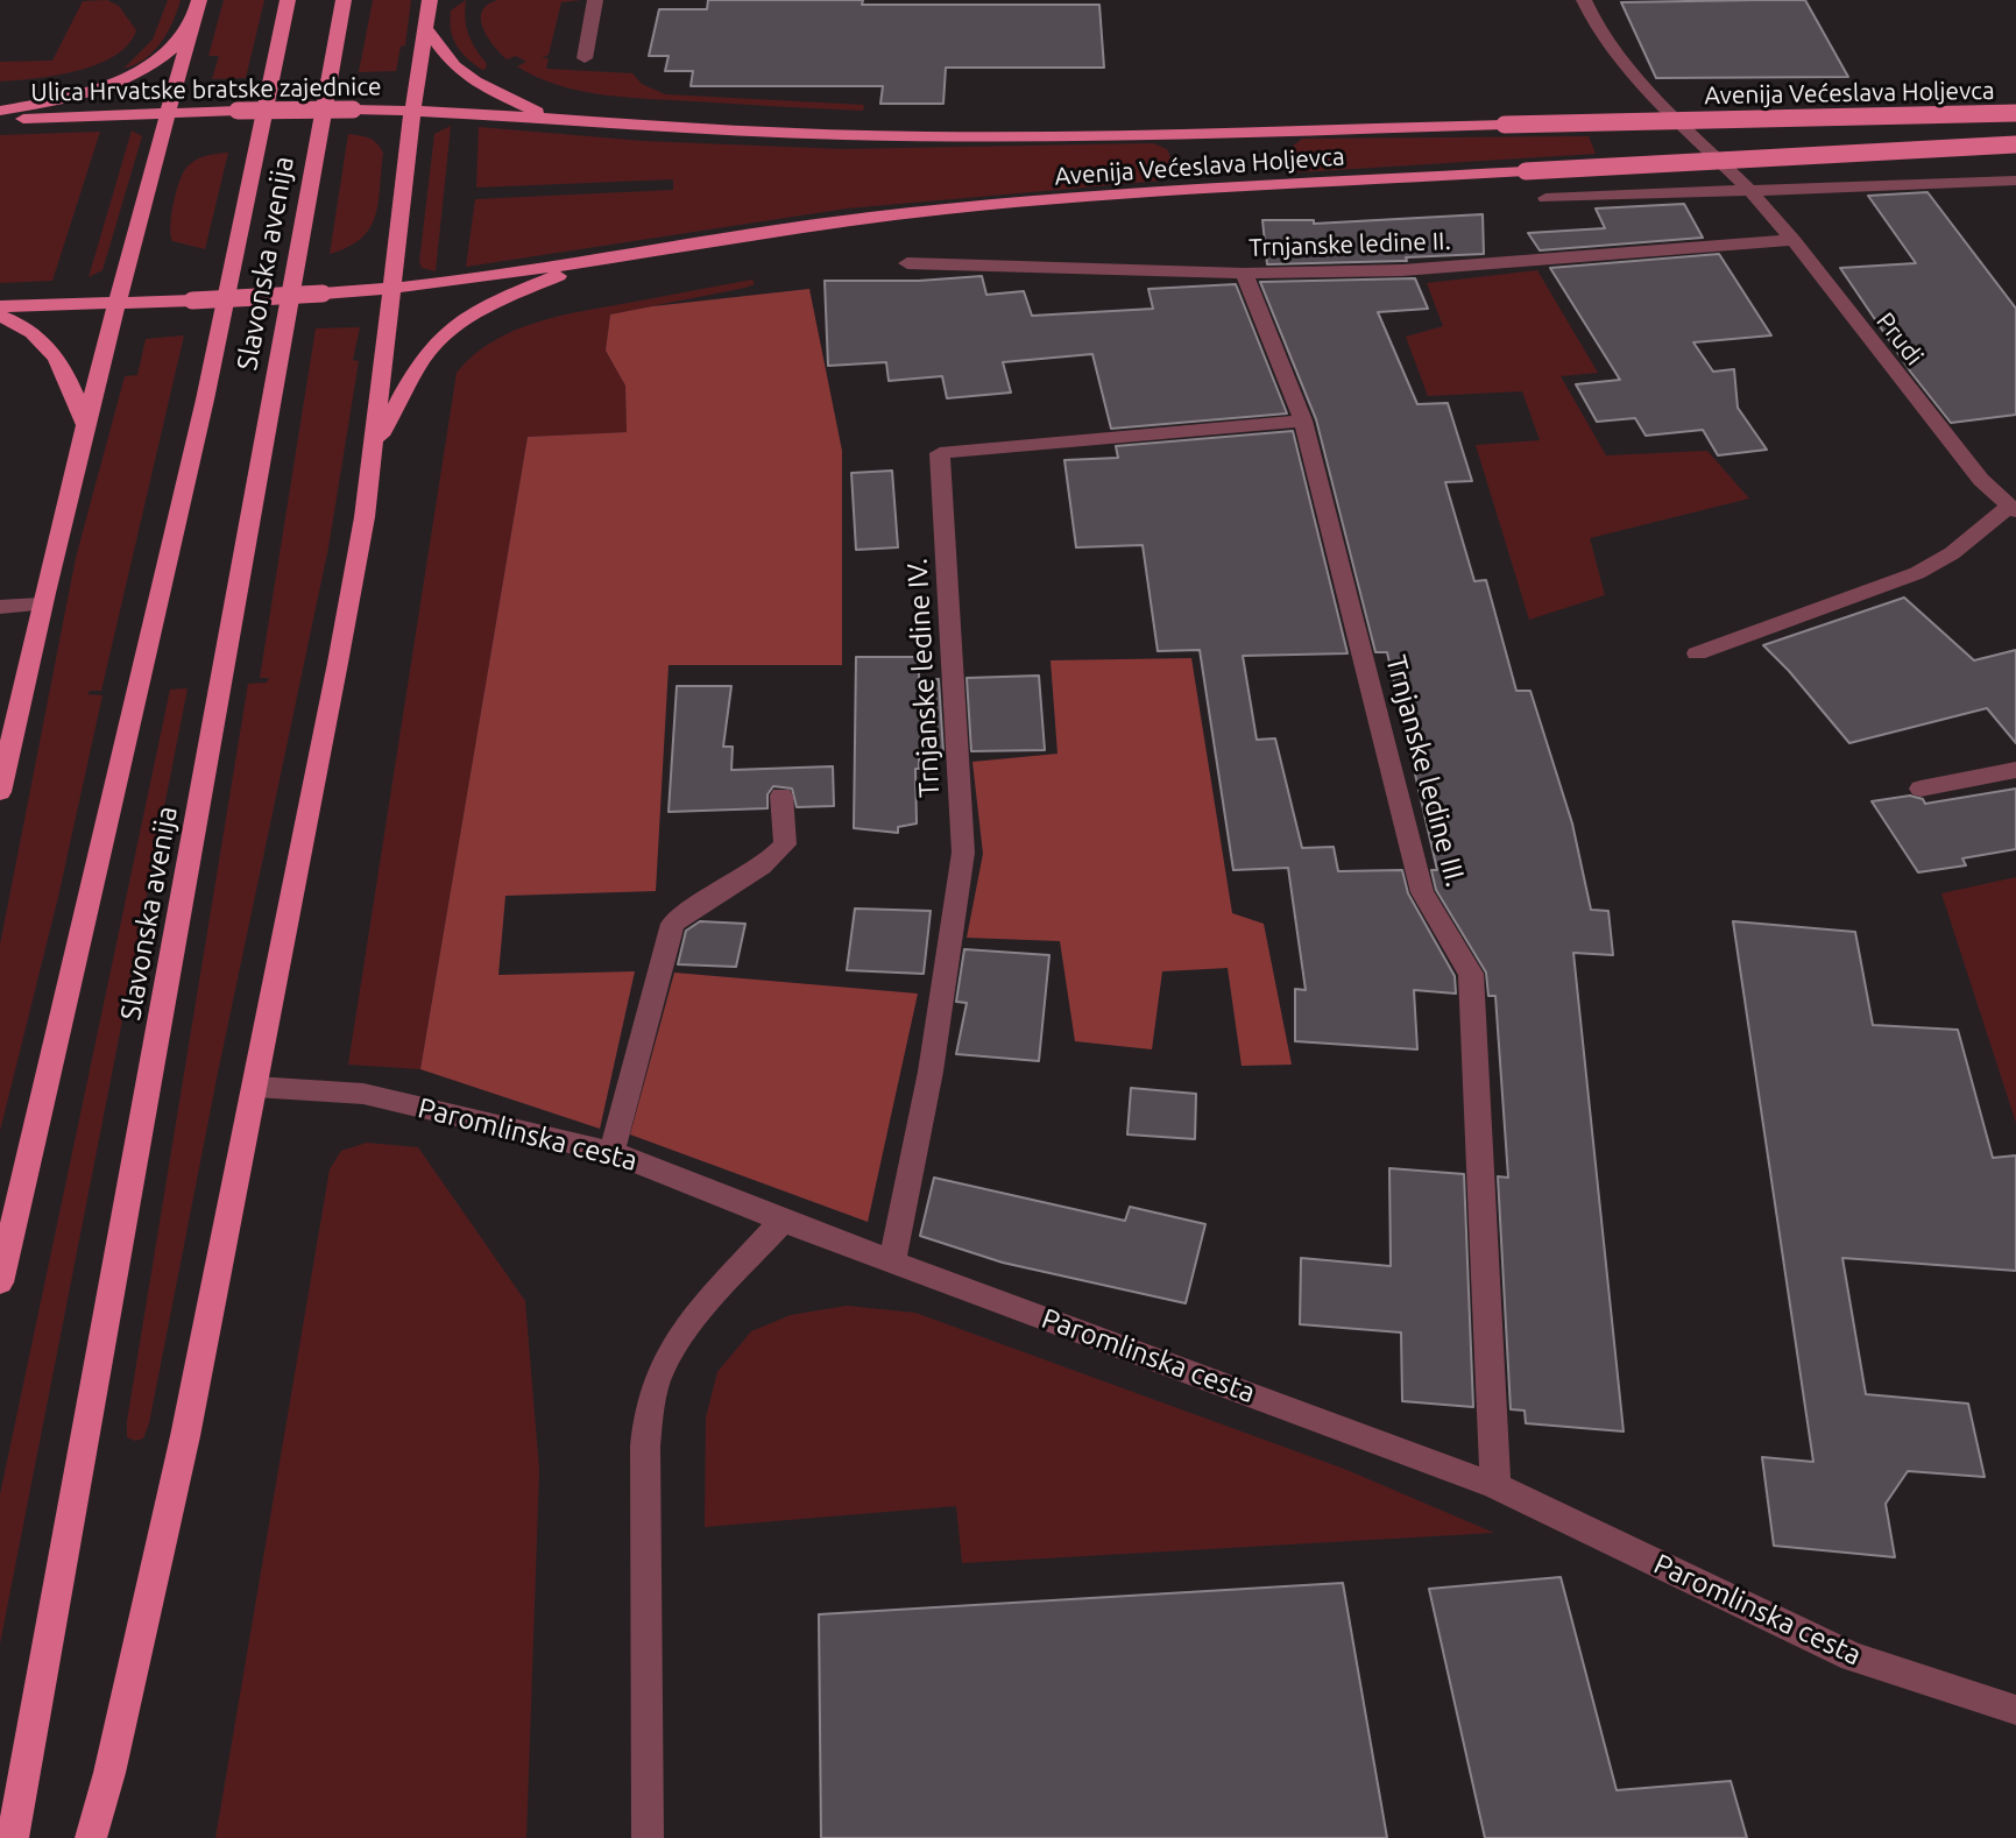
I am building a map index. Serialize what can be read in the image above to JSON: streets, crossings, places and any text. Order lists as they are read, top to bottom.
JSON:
{
  "streets": {
    "main road": ["Ulica Hrvatske bratske zajednice", "Avenija Većeslava Holjevca", "Slavonska avenija"],
    "street": [
      "Trnjanske ledine II.",
      "Prudi",
      "Trnjanske ledine IV.",
      "Trnjanske ledine III.",
      "Paromlinska cesta"
    ]
  },
  "crossings": [
    ["Ulica Hrvatske bratske zajednice", "Avenija Većeslava Holjevca"],
    ["Trnjanske ledine II.", "Prudi"],
    ["Trnjanske ledine II.", "Trnjanske ledine III."],
    ["Trnjanske ledine IV.", "Trnjanske ledine III."],
    ["Trnjanske ledine IV.", "Paromlinska cesta"],
    ["Trnjanske ledine III.", "Paromlinska cesta"]
  ]
}
